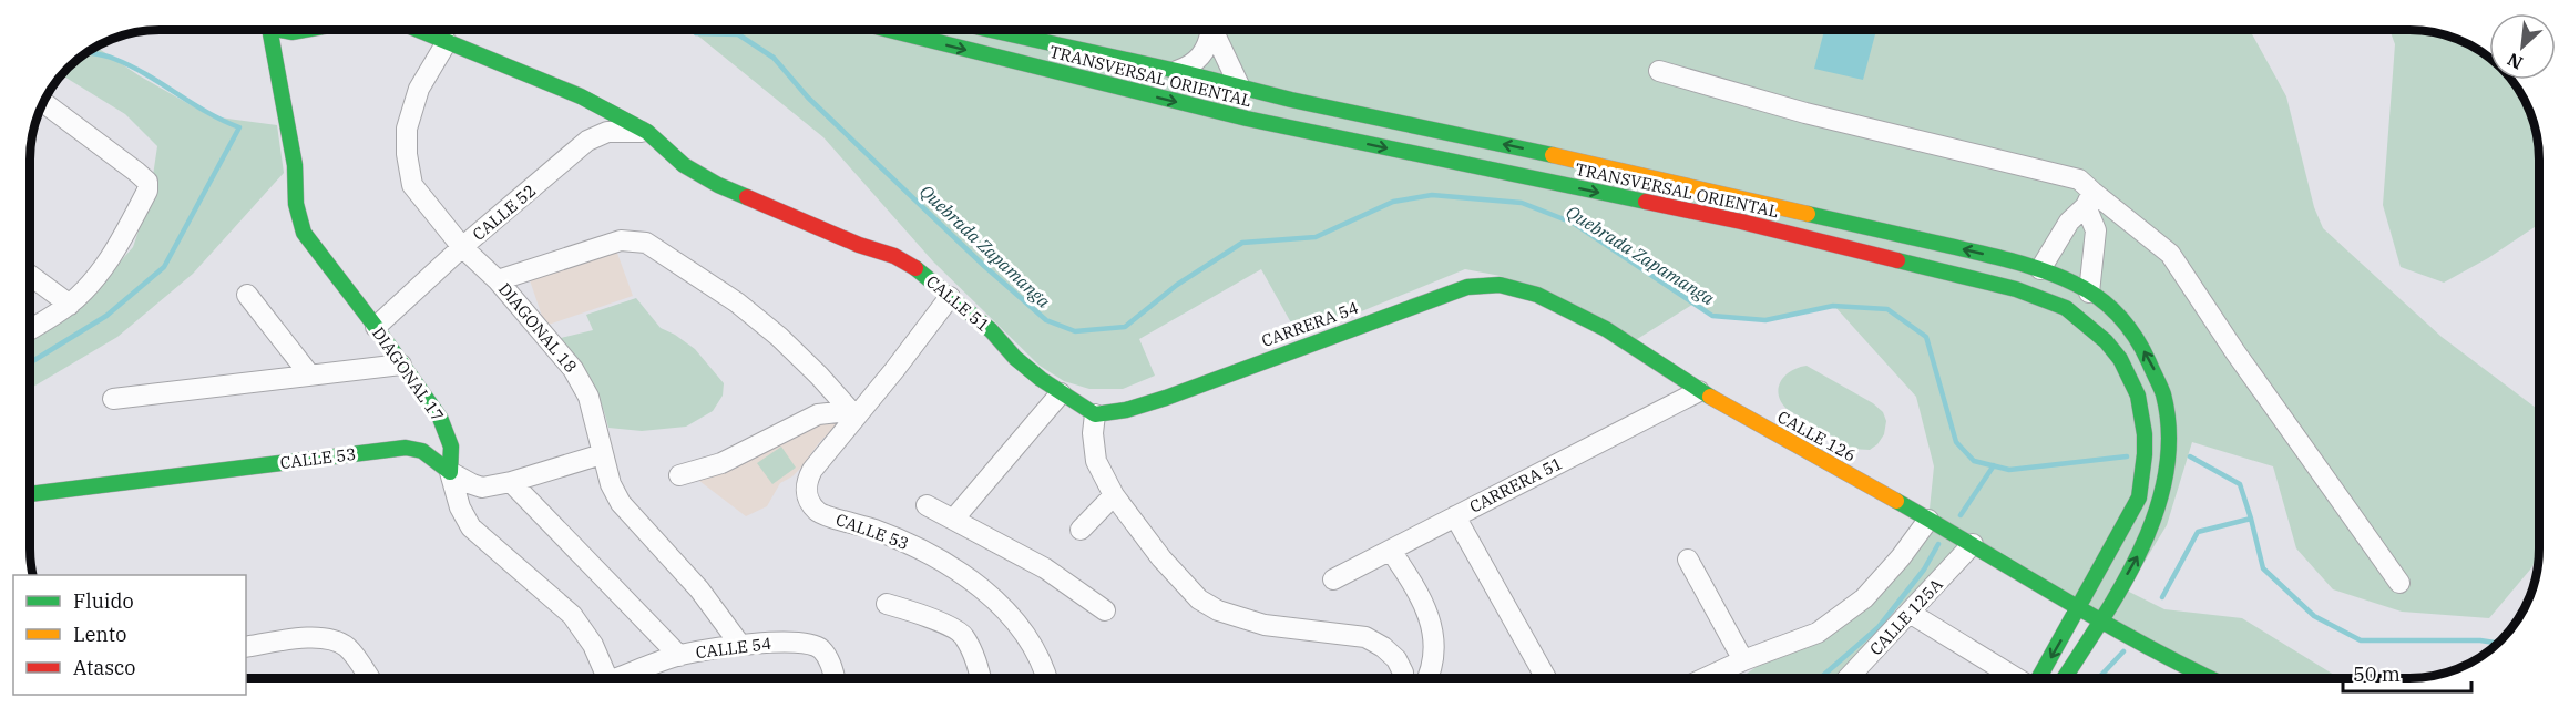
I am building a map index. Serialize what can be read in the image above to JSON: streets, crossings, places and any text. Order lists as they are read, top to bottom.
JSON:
{
  "streets": {
    "main road": [
      "TRANSVERSAL ORIENTAL",
      "CALLE 51",
      "CARRERA 54",
      "DIAGONAL 17",
      "CALLE 126",
      "CALLE 53"
    ],
    "street": [
      "CALLE 52",
      "DIAGONAL 18",
      "CARRERA 51",
      "CALLE 125A",
      "CALLE 54"
    ]
  },
  "crossings": [
    ["TRANSVERSAL ORIENTAL", "CALLE 126"],
    ["CALLE 52", "CALLE 51"],
    ["CALLE 52", "DIAGONAL 18"],
    ["CALLE 52", "DIAGONAL 17"],
    ["CALLE 51", "CARRERA 54"],
    ["CALLE 51", "DIAGONAL 18"],
    ["CALLE 51", "CALLE 53"],
    ["CARRERA 54", "CALLE 126"],
    ["DIAGONAL 18", "CALLE 53"],
    ["DIAGONAL 18", "CALLE 54"],
    ["DIAGONAL 17", "CALLE 53"],
    ["CALLE 126", "CARRERA 51"],
    ["CALLE 126", "CALLE 125A"]
  ],
  "water": ["Quebrada Zapamanga"],
  "legend": ["Fluido", "Lento", "Atasco"],
  "scale_bar": "50 m",
  "north": "bottom left"
}
